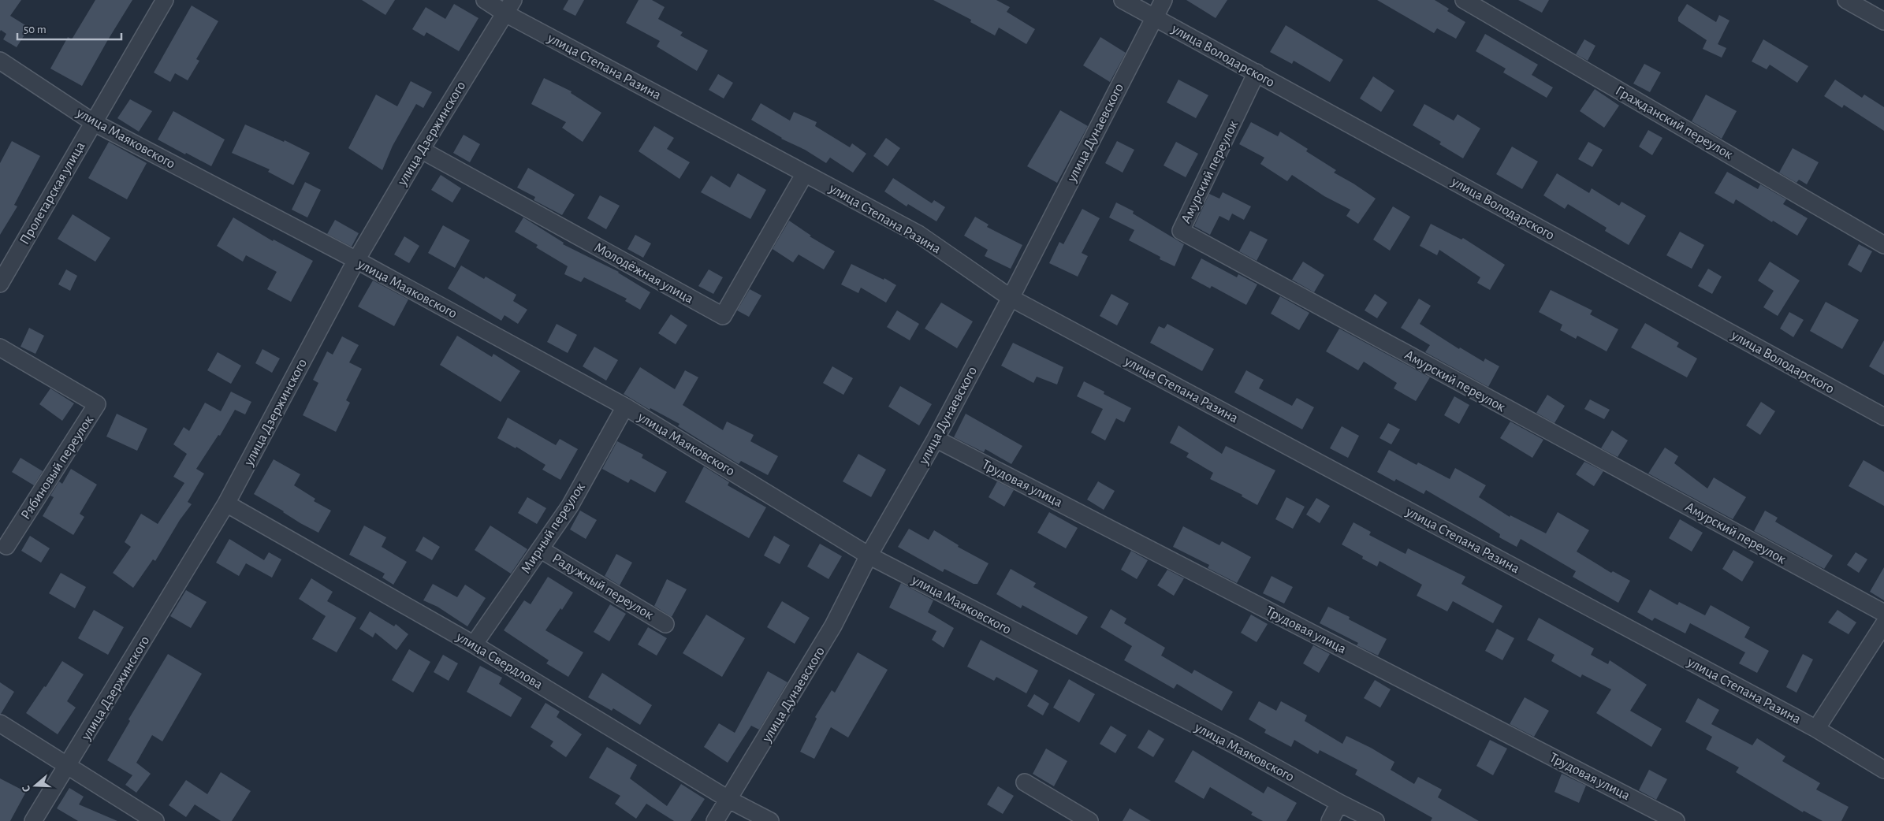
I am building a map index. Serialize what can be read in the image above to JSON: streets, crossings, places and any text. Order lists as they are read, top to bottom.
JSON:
{
  "streets": {
    "street": [
      "улица Володарского",
      "улица Степана Разина",
      "Гражданский переулок",
      "улица Дунаевского",
      "улица Дзержинского",
      "улица Маяковского",
      "Амурский переулок",
      "Пролетарская улица",
      "Молодёжная улица",
      "Рябиновый переулок",
      "Трудовая улица",
      "Мирный переулок",
      "Радужный переулок",
      "улица Свердлова"
    ]
  },
  "crossings": [
    ["улица Володарского", "улица Дунаевского"],
    ["улица Володарского", "Амурский переулок"],
    ["улица Степана Разина", "улица Дунаевского"],
    ["улица Степана Разина", "улица Дзержинского"],
    ["улица Степана Разина", "Молодёжная улица"],
    ["улица Дунаевского", "улица Маяковского"],
    ["улица Дунаевского", "Трудовая улица"],
    ["улица Дунаевского", "улица Свердлова"],
    ["улица Дзержинского", "улица Маяковского"],
    ["улица Дзержинского", "Молодёжная улица"],
    ["улица Дзержинского", "улица Свердлова"],
    ["улица Маяковского", "Пролетарская улица"],
    ["улица Маяковского", "Мирный переулок"],
    ["Мирный переулок", "Радужный переулок"],
    ["Мирный переулок", "улица Свердлова"]
  ],
  "scale_bar": "50 m",
  "north": "left"
}
